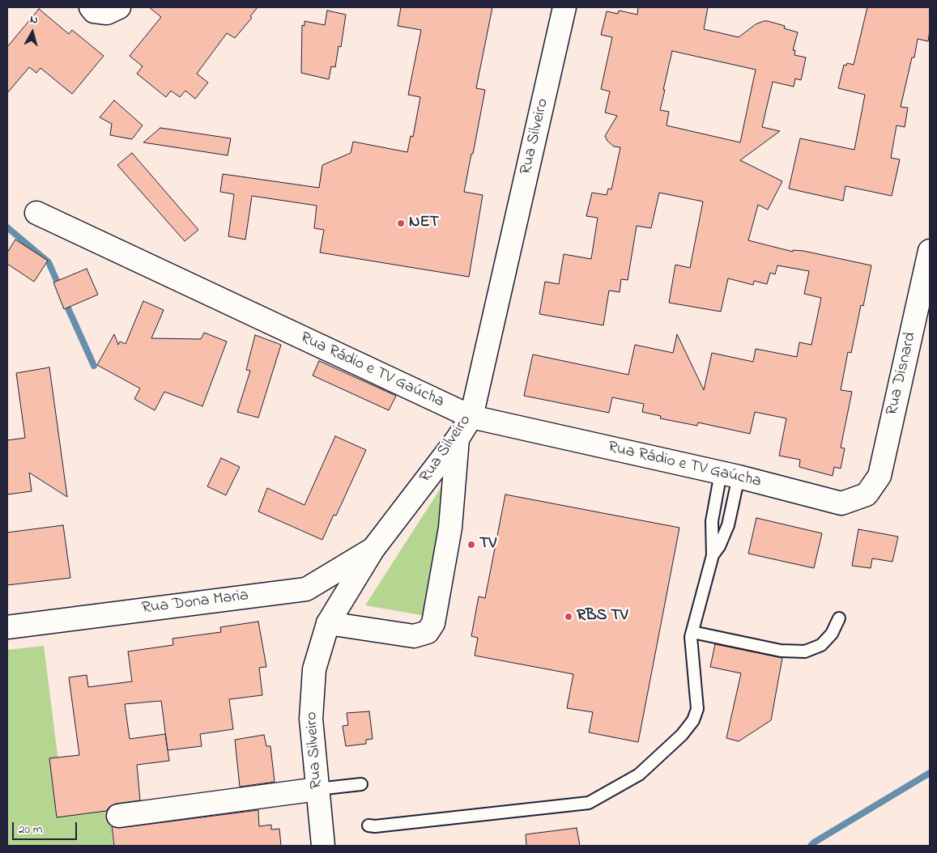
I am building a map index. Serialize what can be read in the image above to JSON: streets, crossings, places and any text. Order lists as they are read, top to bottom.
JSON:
{
  "streets": {
    "street": [
      "Rua Silveiro",
      "Rua Rádio e TV Gaúcha",
      "Rua Disnard",
      "Rua Dona Maria"
    ]
  },
  "crossings": [
    ["Rua Silveiro", "Rua Rádio e TV Gaúcha"],
    ["Rua Silveiro", "Rua Dona Maria"],
    ["Rua Rádio e TV Gaúcha", "Rua Disnard"]
  ],
  "places": ["NET", "TV", "RBS TV"],
  "scale_bar": "20 m",
  "north": "top"
}
